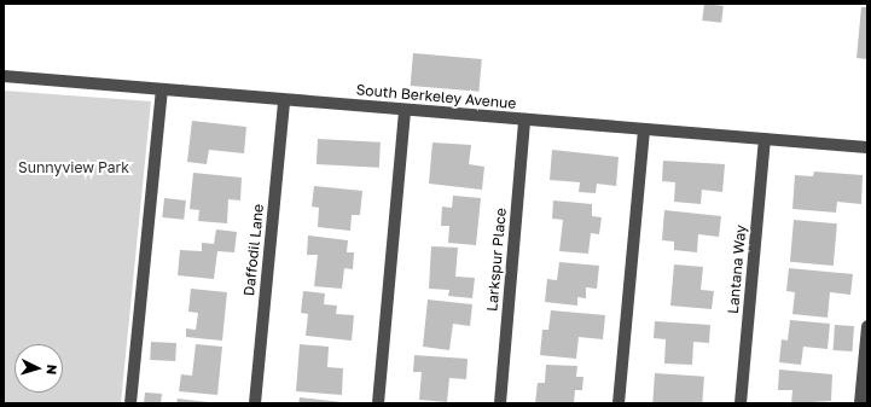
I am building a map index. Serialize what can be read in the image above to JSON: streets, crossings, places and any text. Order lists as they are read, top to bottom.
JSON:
{
  "streets": {
    "street": [
      "South Berkeley Avenue",
      "Daffodil Lane",
      "Larkspur Place",
      "Lantana Way"
    ]
  },
  "crossings": [
    ["South Berkeley Avenue", "Daffodil Lane"],
    ["South Berkeley Avenue", "Larkspur Place"],
    ["South Berkeley Avenue", "Lantana Way"]
  ],
  "parks": ["Sunnyview Park"],
  "north": "right"
}
